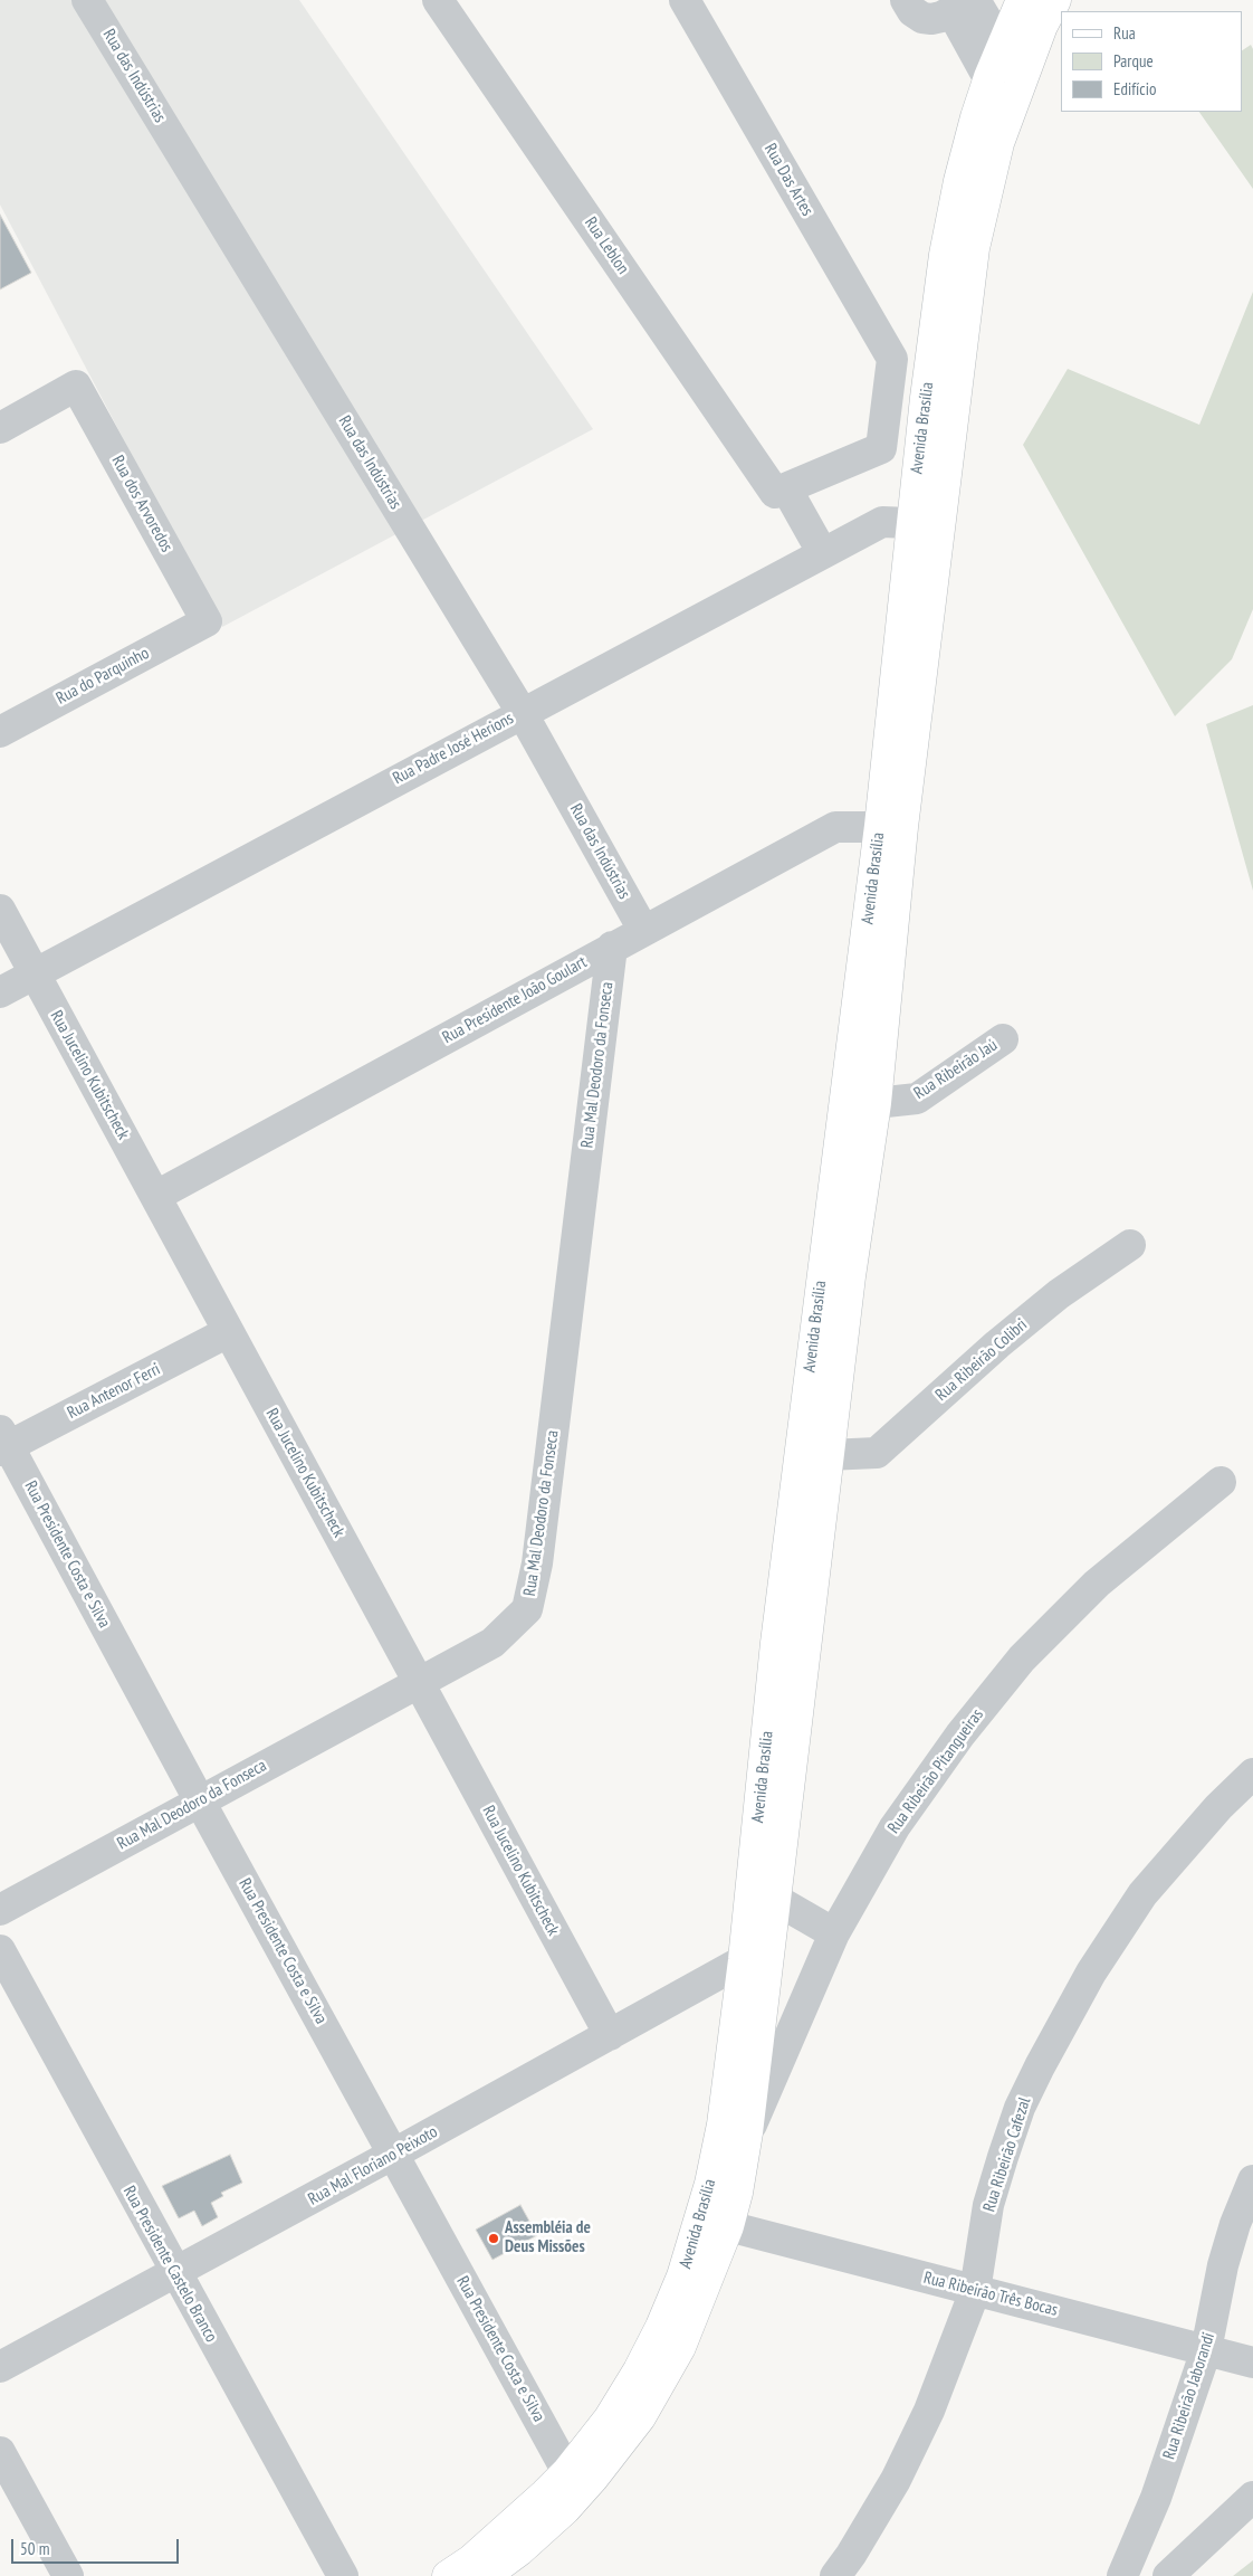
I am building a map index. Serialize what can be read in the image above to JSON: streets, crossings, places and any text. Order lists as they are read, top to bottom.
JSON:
{
  "streets": {
    "main road": ["Avenida Brasília"],
    "street": [
      "Rua das Indústrias",
      "Rua Das Artes",
      "Rua Leblon",
      "Rua dos Arvoredos",
      "Rua do Parquinho",
      "Rua Padre José Herions",
      "Rua Presidente João Goulart",
      "Rua Mal Deodoro da Fonseca",
      "Rua Ribeirão Jaú",
      "Rua Jucelino Kubitscheck",
      "Rua Ribeirão Colibri",
      "Rua Antenor Ferri",
      "Rua Presidente Costa e Silva",
      "Rua Ribeirão Pitangueiras",
      "Rua Ribeirão Cafezal",
      "Rua Mal Floriano Peixoto",
      "Rua Presidente Castelo Branco",
      "Rua Ribeirão Três Bocas",
      "Rua Ribeirão Jaborandi"
    ]
  },
  "crossings": [
    ["Rua das Indústrias", "Rua Padre José Herions"],
    ["Rua das Indústrias", "Rua Presidente João Goulart"],
    ["Rua Das Artes", "Rua Leblon"],
    ["Rua Leblon", "Rua Padre José Herions"],
    ["Avenida Brasília", "Rua Padre José Herions"],
    ["Avenida Brasília", "Rua Presidente João Goulart"],
    ["Avenida Brasília", "Rua Ribeirão Jaú"],
    ["Avenida Brasília", "Rua Ribeirão Colibri"],
    ["Avenida Brasília", "Rua Presidente Costa e Silva"],
    ["Avenida Brasília", "Rua Ribeirão Pitangueiras"],
    ["Avenida Brasília", "Rua Mal Floriano Peixoto"],
    ["Avenida Brasília", "Rua Ribeirão Três Bocas"],
    ["Rua dos Arvoredos", "Rua do Parquinho"],
    ["Rua Padre José Herions", "Rua Jucelino Kubitscheck"],
    ["Rua Presidente João Goulart", "Rua Mal Deodoro da Fonseca"],
    ["Rua Presidente João Goulart", "Rua Jucelino Kubitscheck"],
    ["Rua Mal Deodoro da Fonseca", "Rua Jucelino Kubitscheck"],
    ["Rua Mal Deodoro da Fonseca", "Rua Presidente Costa e Silva"],
    ["Rua Jucelino Kubitscheck", "Rua Antenor Ferri"],
    ["Rua Jucelino Kubitscheck", "Rua Mal Floriano Peixoto"],
    ["Rua Antenor Ferri", "Rua Presidente Costa e Silva"],
    ["Rua Presidente Costa e Silva", "Rua Mal Floriano Peixoto"],
    ["Rua Ribeirão Cafezal", "Rua Ribeirão Três Bocas"],
    ["Rua Mal Floriano Peixoto", "Rua Presidente Castelo Branco"],
    ["Rua Ribeirão Três Bocas", "Rua Ribeirão Jaborandi"]
  ],
  "places": ["Assembléia de Deus Missões"],
  "legend": ["Rua", "Parque", "Edifício"],
  "scale_bar": "50 m"
}
